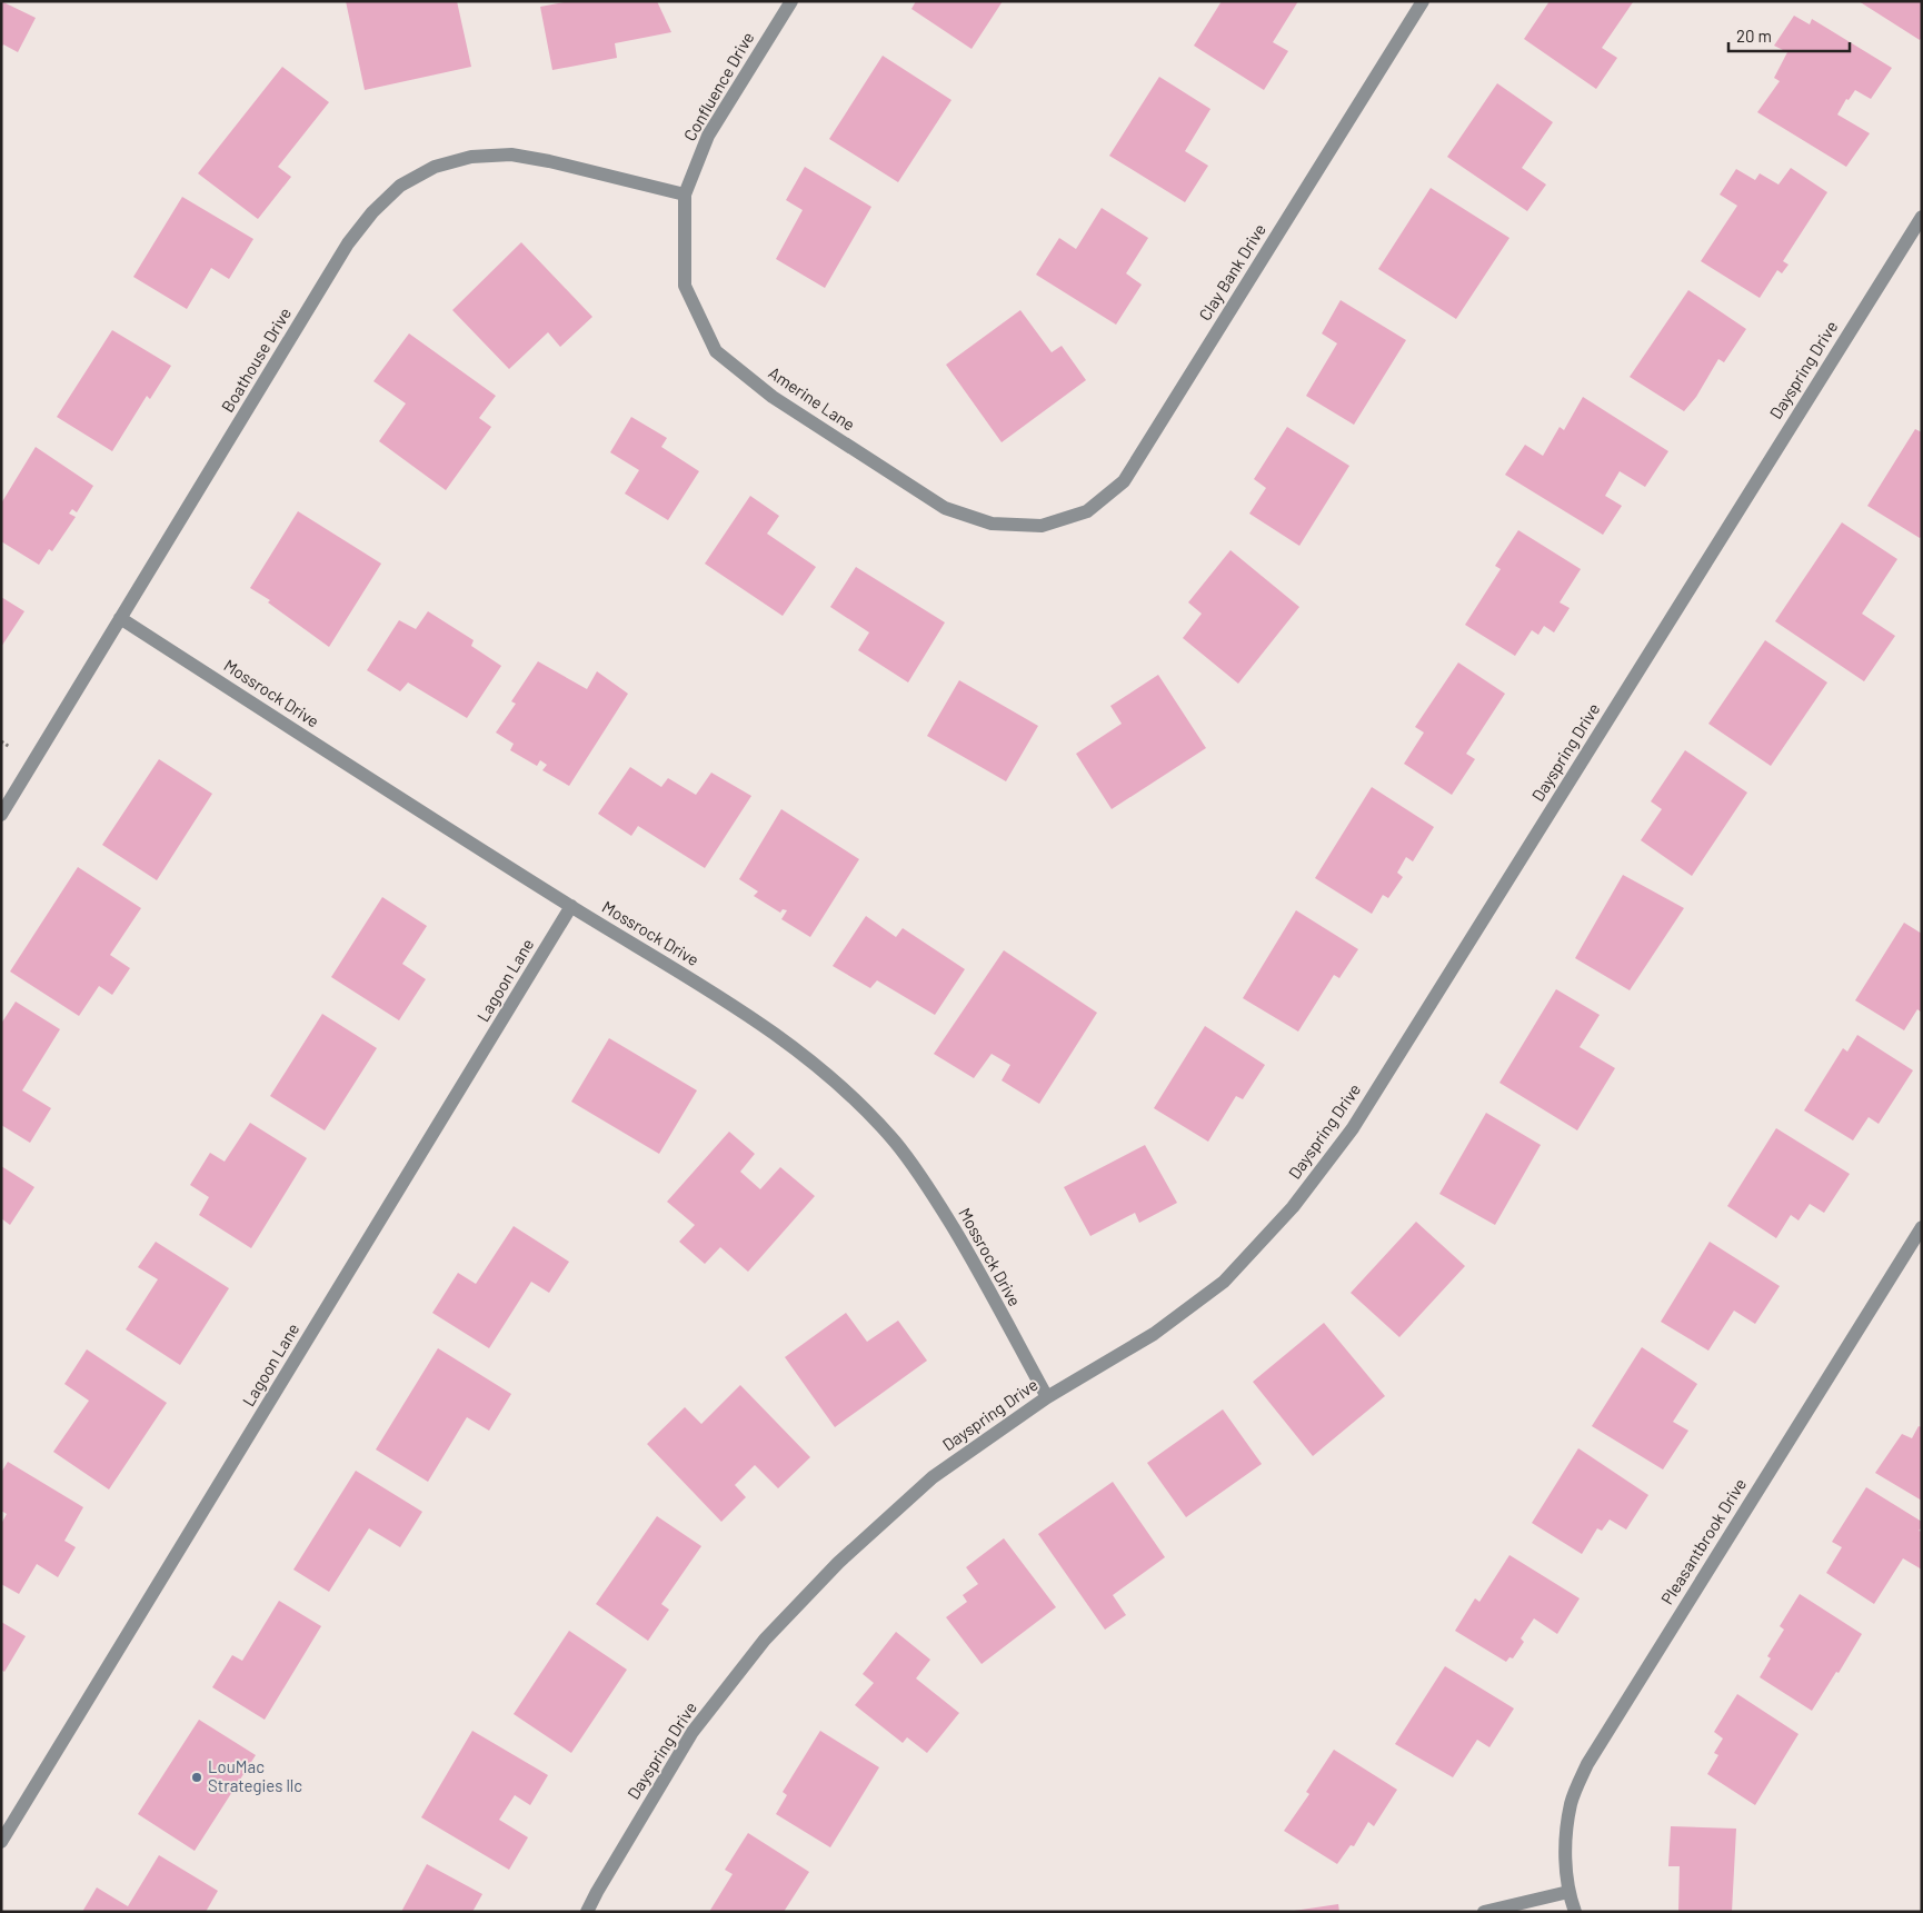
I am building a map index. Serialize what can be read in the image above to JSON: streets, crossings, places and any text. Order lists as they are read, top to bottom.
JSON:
{
  "streets": {
    "street": [
      "Confluence Drive",
      "Clay Bank Drive",
      "Boathouse Drive",
      "Dayspring Drive",
      "Amerine Lane",
      "Mossrock Drive",
      "Lagoon Lane",
      "Pleasantbrook Drive"
    ]
  },
  "crossings": [
    ["Confluence Drive", "Boathouse Drive"],
    ["Confluence Drive", "Amerine Lane"],
    ["Clay Bank Drive", "Amerine Lane"],
    ["Boathouse Drive", "Amerine Lane"],
    ["Boathouse Drive", "Mossrock Drive"],
    ["Dayspring Drive", "Mossrock Drive"],
    ["Mossrock Drive", "Lagoon Lane"]
  ],
  "places": ["LouMac Strategies llc"],
  "scale_bar": "20 m"
}
